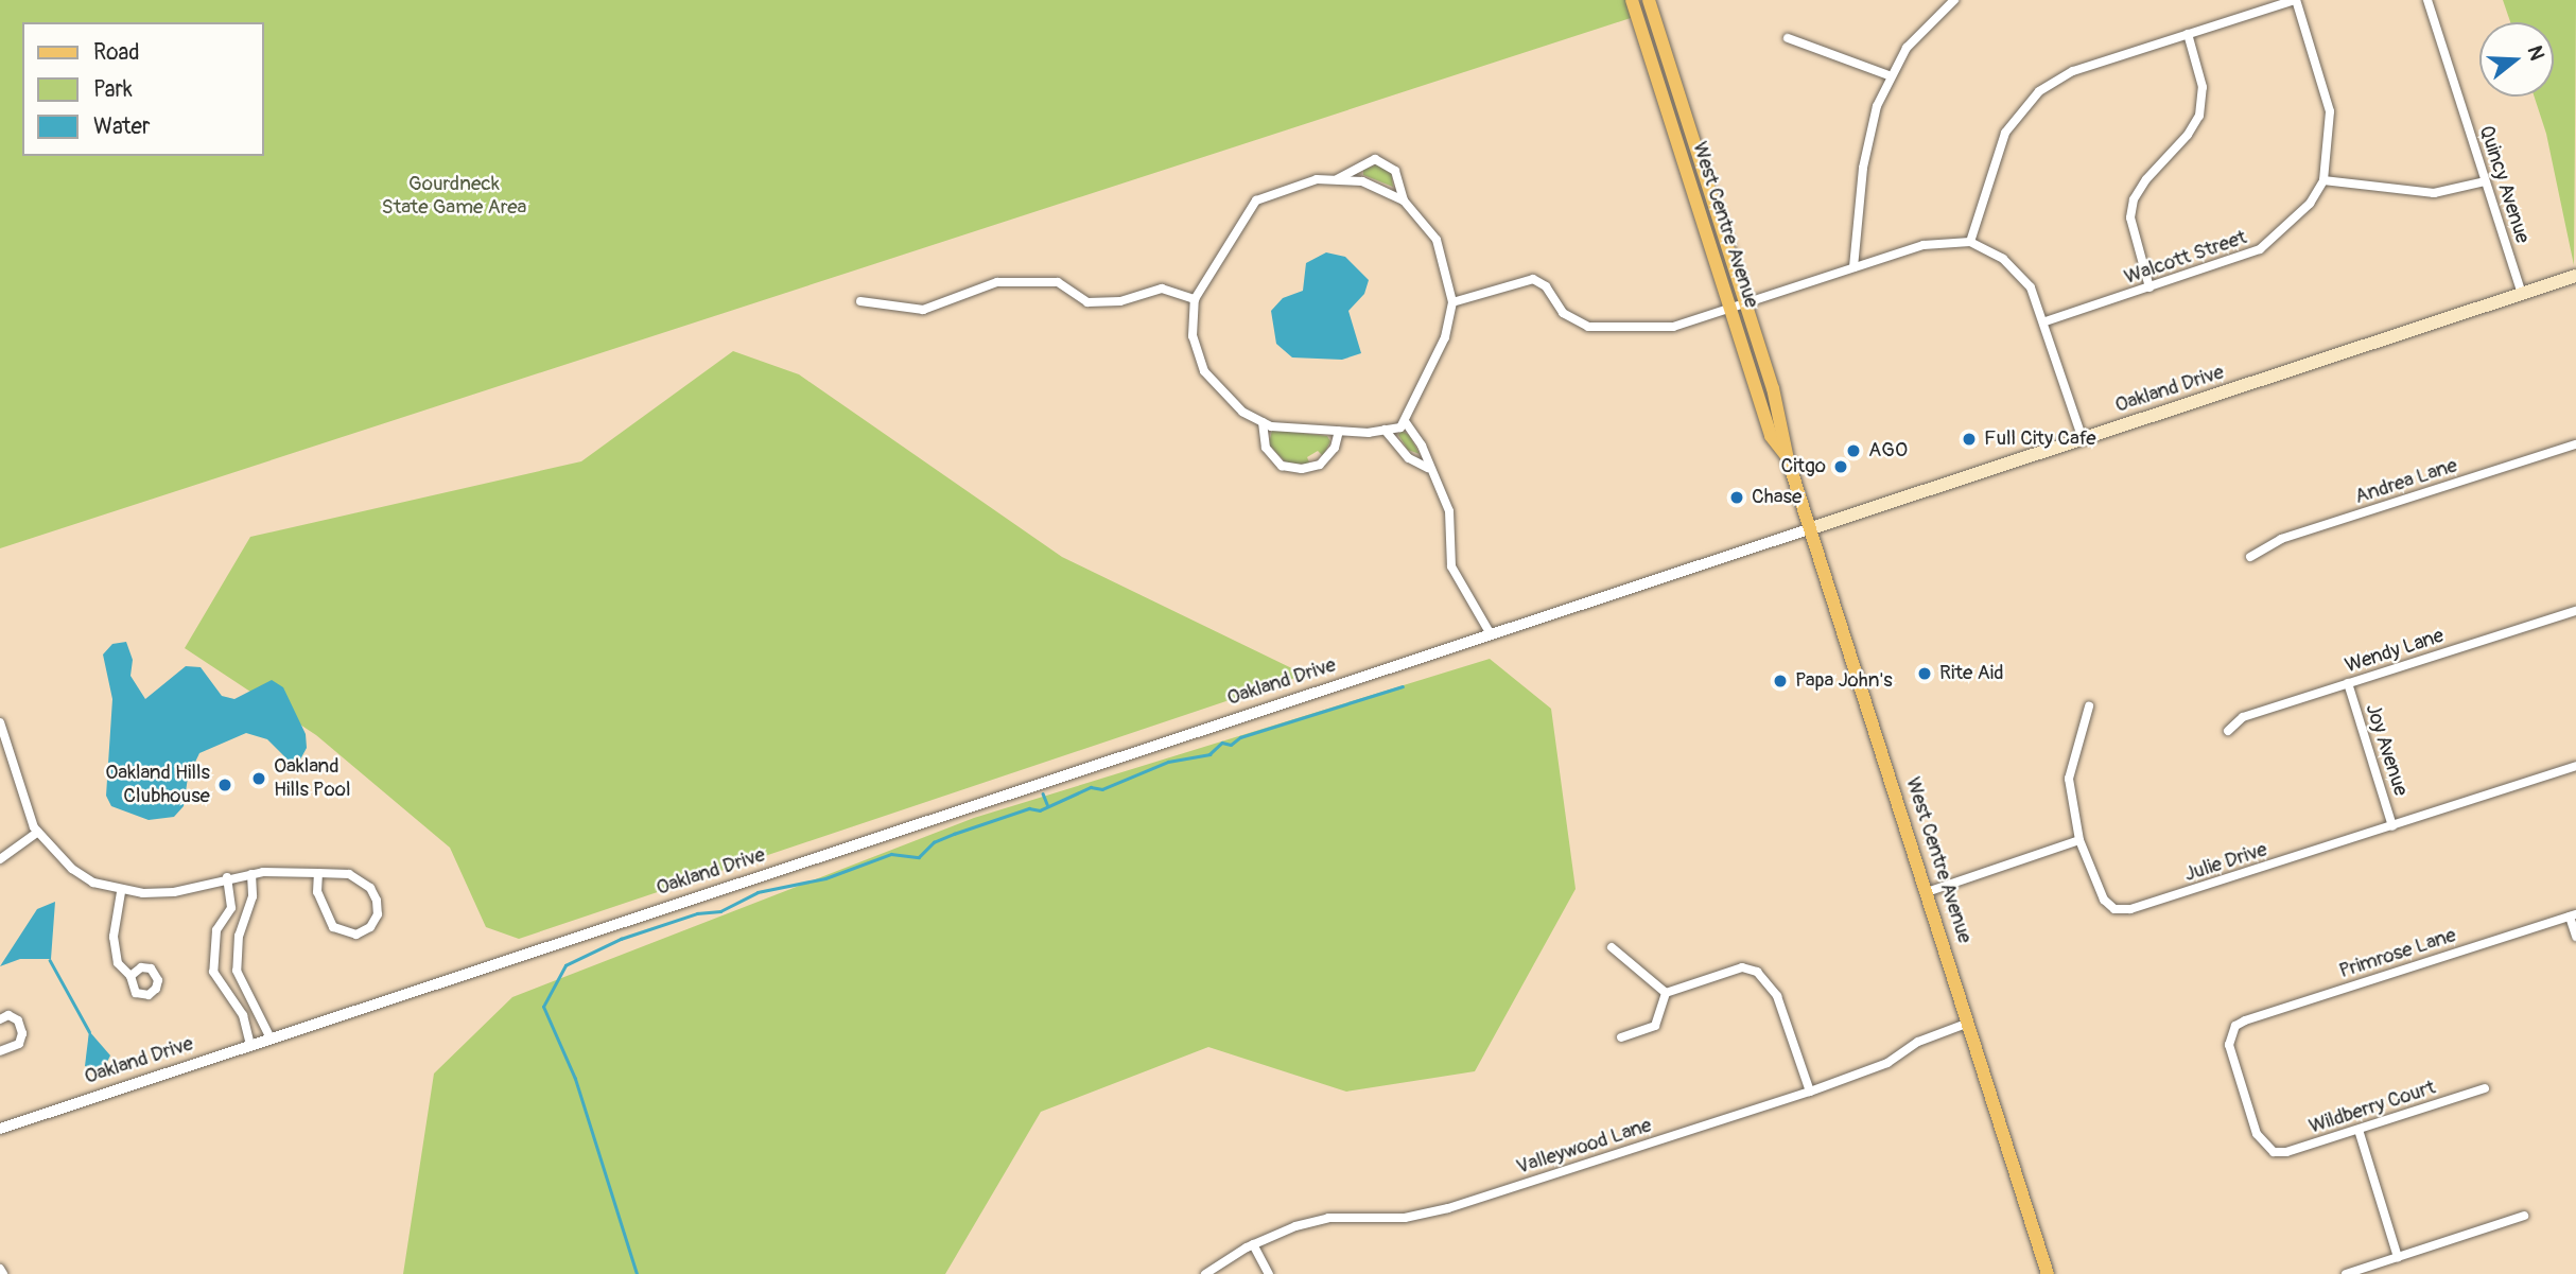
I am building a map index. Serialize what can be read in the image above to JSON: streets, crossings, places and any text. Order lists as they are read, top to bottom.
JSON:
{
  "streets": {
    "main road": ["West Centre Avenue", "Oakland Drive"],
    "street": [
      "Quincy Avenue",
      "Walcott Street",
      "Andrea Lane",
      "Wendy Lane",
      "Joy Avenue",
      "Julie Drive",
      "Primrose Lane",
      "Wildberry Court",
      "Valleywood Lane"
    ]
  },
  "crossings": [
    ["Quincy Avenue", "Oakland Drive"],
    ["West Centre Avenue", "Oakland Drive"],
    ["West Centre Avenue", "Valleywood Lane"],
    ["Wendy Lane", "Joy Avenue"],
    ["Joy Avenue", "Julie Drive"],
    ["Primrose Lane", "Wildberry Court"]
  ],
  "parks": ["Gourdneck State Game Area"],
  "places": [
    "Full City Cafe",
    "AGO",
    "Citgo",
    "Chase",
    "Rite Aid",
    "Papa John's",
    "Oakland Hills Pool",
    "Oakland Hills Clubhouse"
  ],
  "legend": ["Road", "Park", "Water"],
  "north": "right"
}
